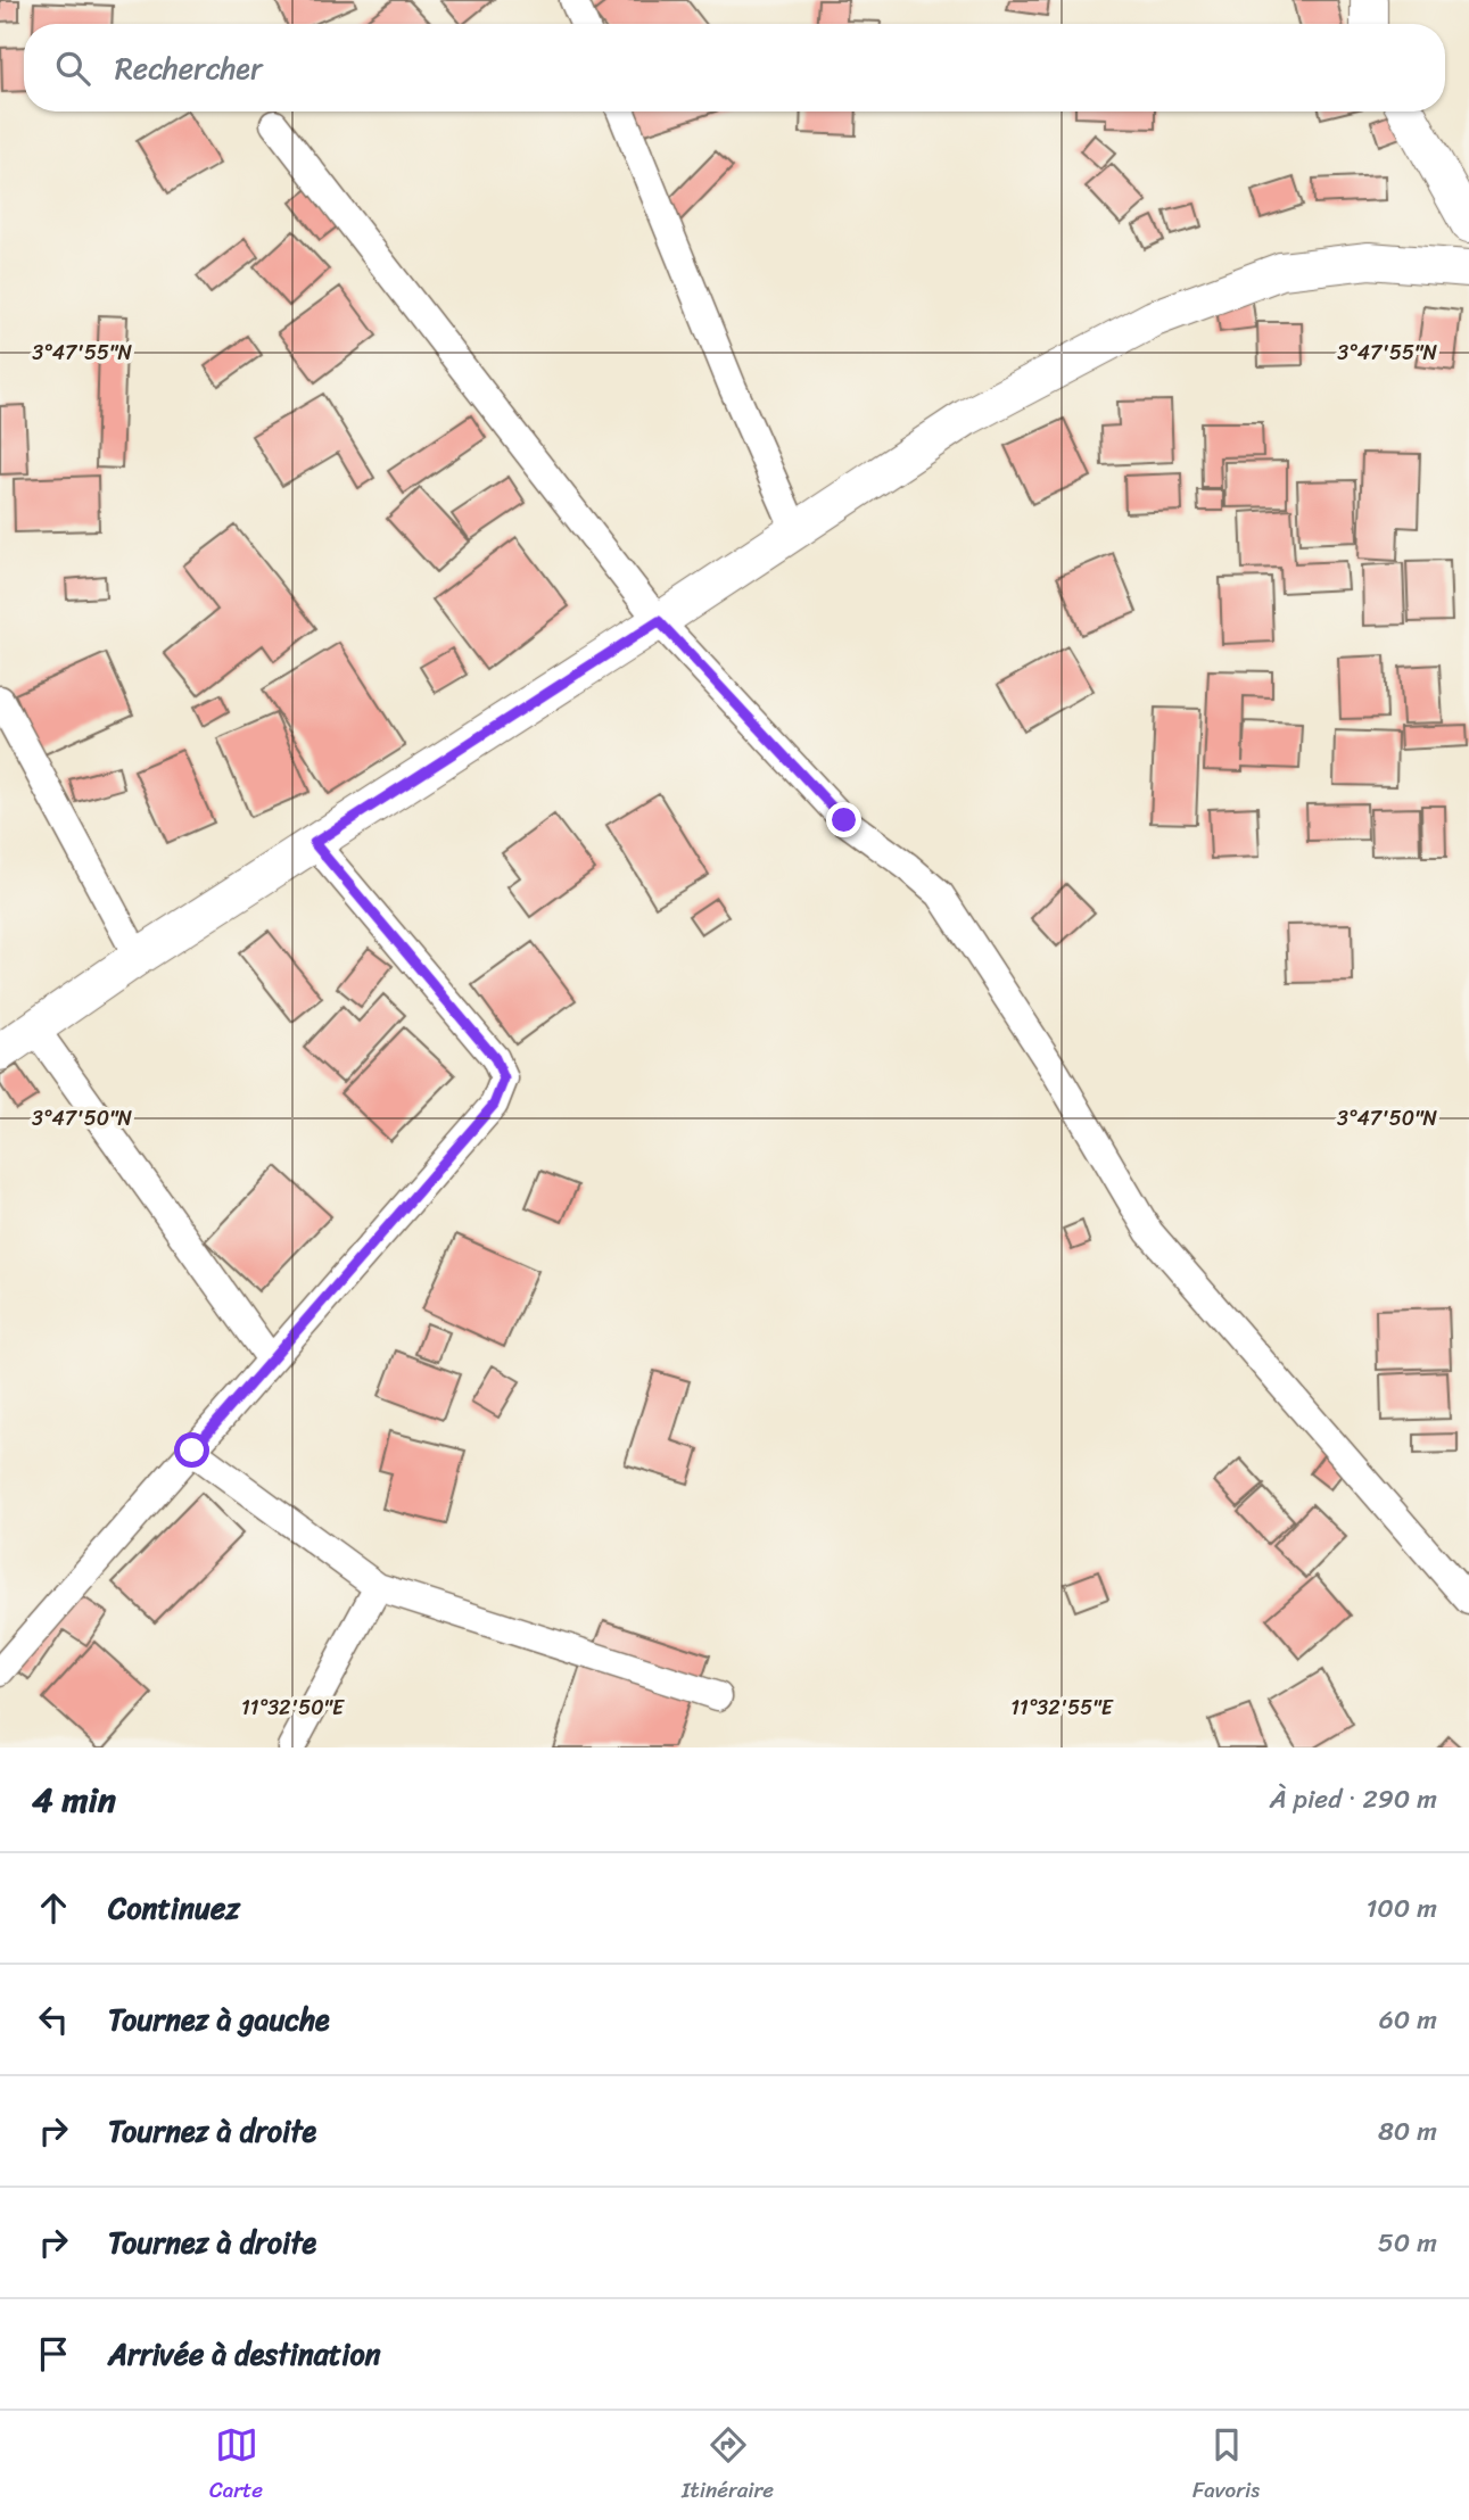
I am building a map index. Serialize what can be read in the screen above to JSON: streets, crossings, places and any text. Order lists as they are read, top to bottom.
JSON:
{
  "page": {
    "search": "Rechercher",
    "heading": ["4 min", "À pied · 290 m"],
    "list": [
      ["Continuez", "100 m"],
      ["Tournez à gauche", "60 m"],
      ["Tournez à droite", "80 m"],
      ["Tournez à droite", "50 m"],
      "Arrivée à destination"
    ],
    "nav": ["Carte", "Itinéraire", "Favoris"]
  },
  "coordinates": [
    "3°47'55\"N",
    "3°47'50\"N",
    "11°32'50\"E",
    "11°32'55\"E"
  ]
}
